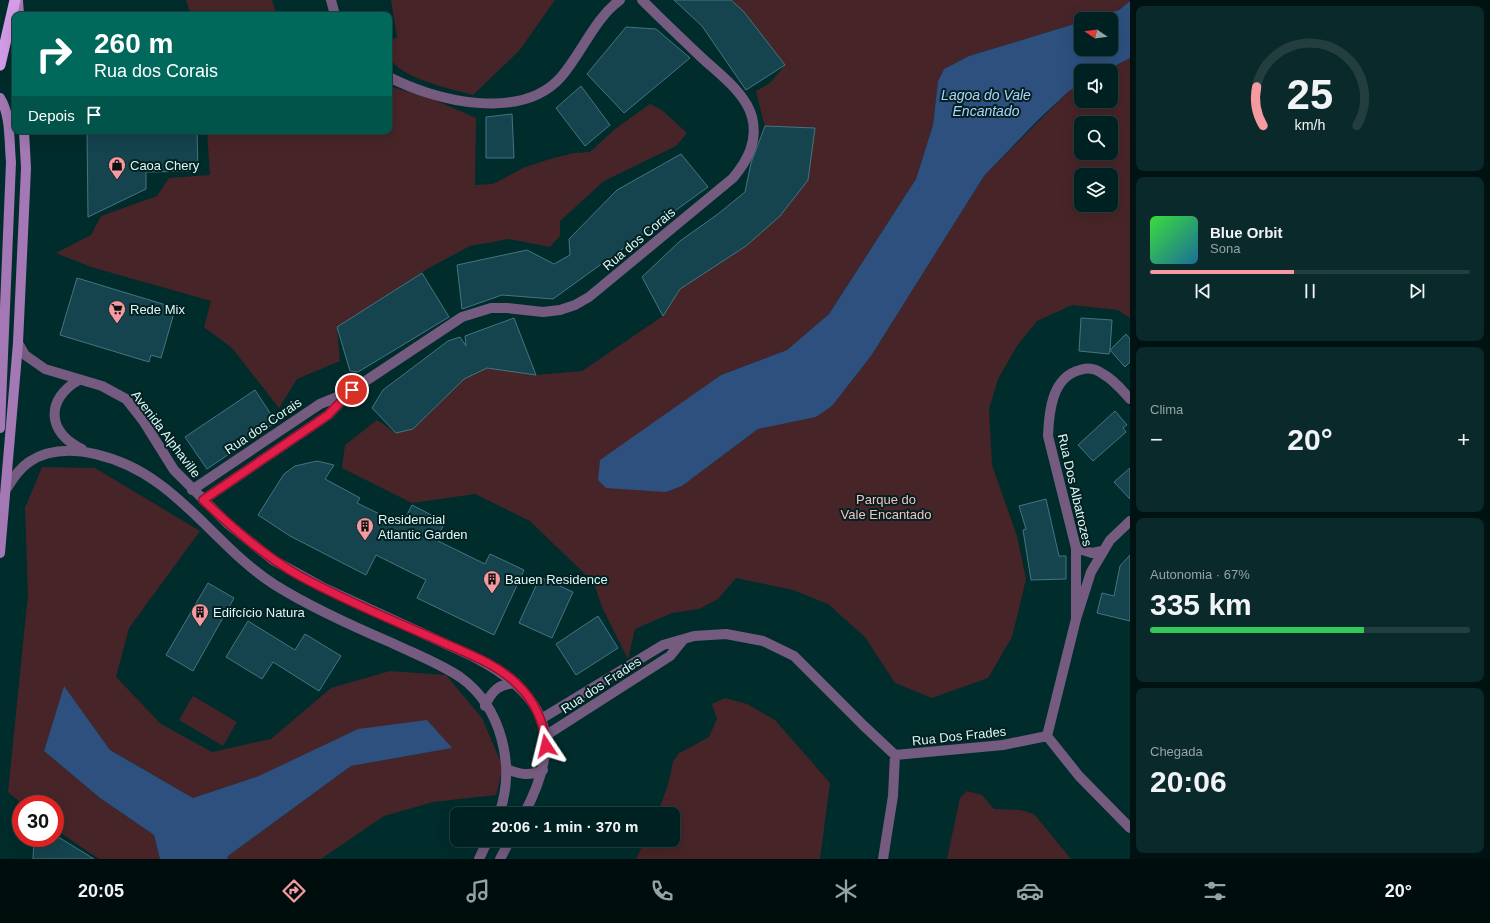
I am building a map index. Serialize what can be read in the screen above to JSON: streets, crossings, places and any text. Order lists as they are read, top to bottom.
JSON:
{
  "streets": {
    "street": [
      "Rua dos Corais",
      "Avenida Alphaville",
      "Rua Dos Albatrozes",
      "Rua dos Frades",
      "Rua Dos Frades"
    ]
  },
  "crossings": [
    ["Rua dos Corais", "Avenida Alphaville"],
    ["Avenida Alphaville", "Rua dos Frades"],
    ["Rua dos Frades", "Rua Dos Frades"]
  ],
  "water": ["Lagoa do Vale Encantado"],
  "parks": ["Parque do Vale Encantado"],
  "places": {
    "shop": ["Caoa Chery"],
    "supermarket": ["Rede Mix"],
    "building": ["Residencial Atlantic Garden", "Bauen Residence", "Edifcício Natura"]
  },
  "north": "left",
  "page": {
    "turn": ["260 m", "Rua dos Corais"],
    "then": "Depois",
    "song": ["Blue Orbit", "Sona"],
    "tile": [
      "Clima",
      ["Autonomia · 67%", "335 km"],
      ["Chegada", "20:06"]
    ],
    "heat": ["−", "20°", "+"],
    "limit": "30",
    "trip": "20:06 · 1 min · 370 m",
    "tabs": ["20:05", "20°"],
    "gauge": ["25", "km/h"]
  }
}
